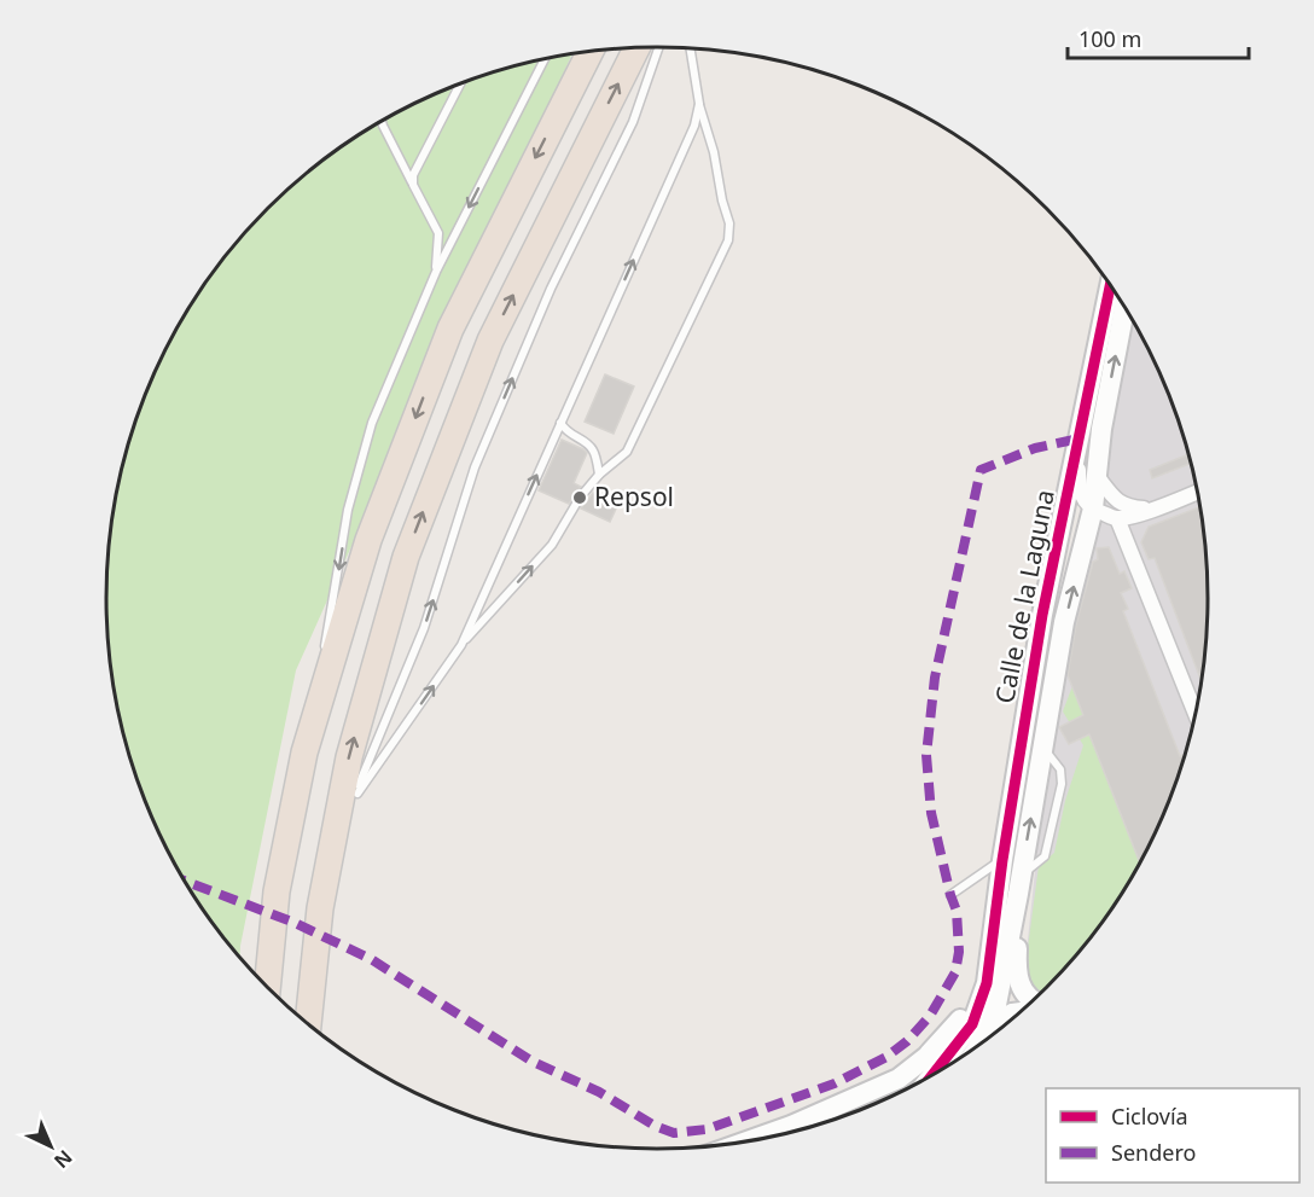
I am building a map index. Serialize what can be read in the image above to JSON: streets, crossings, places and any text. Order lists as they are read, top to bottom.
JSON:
{
  "streets": {
    "street": ["Calle de la Laguna"]
  },
  "places": ["Repsol"],
  "legend": ["Ciclovía", "Sendero"],
  "scale_bar": "100 m",
  "north": "bottom right"
}
